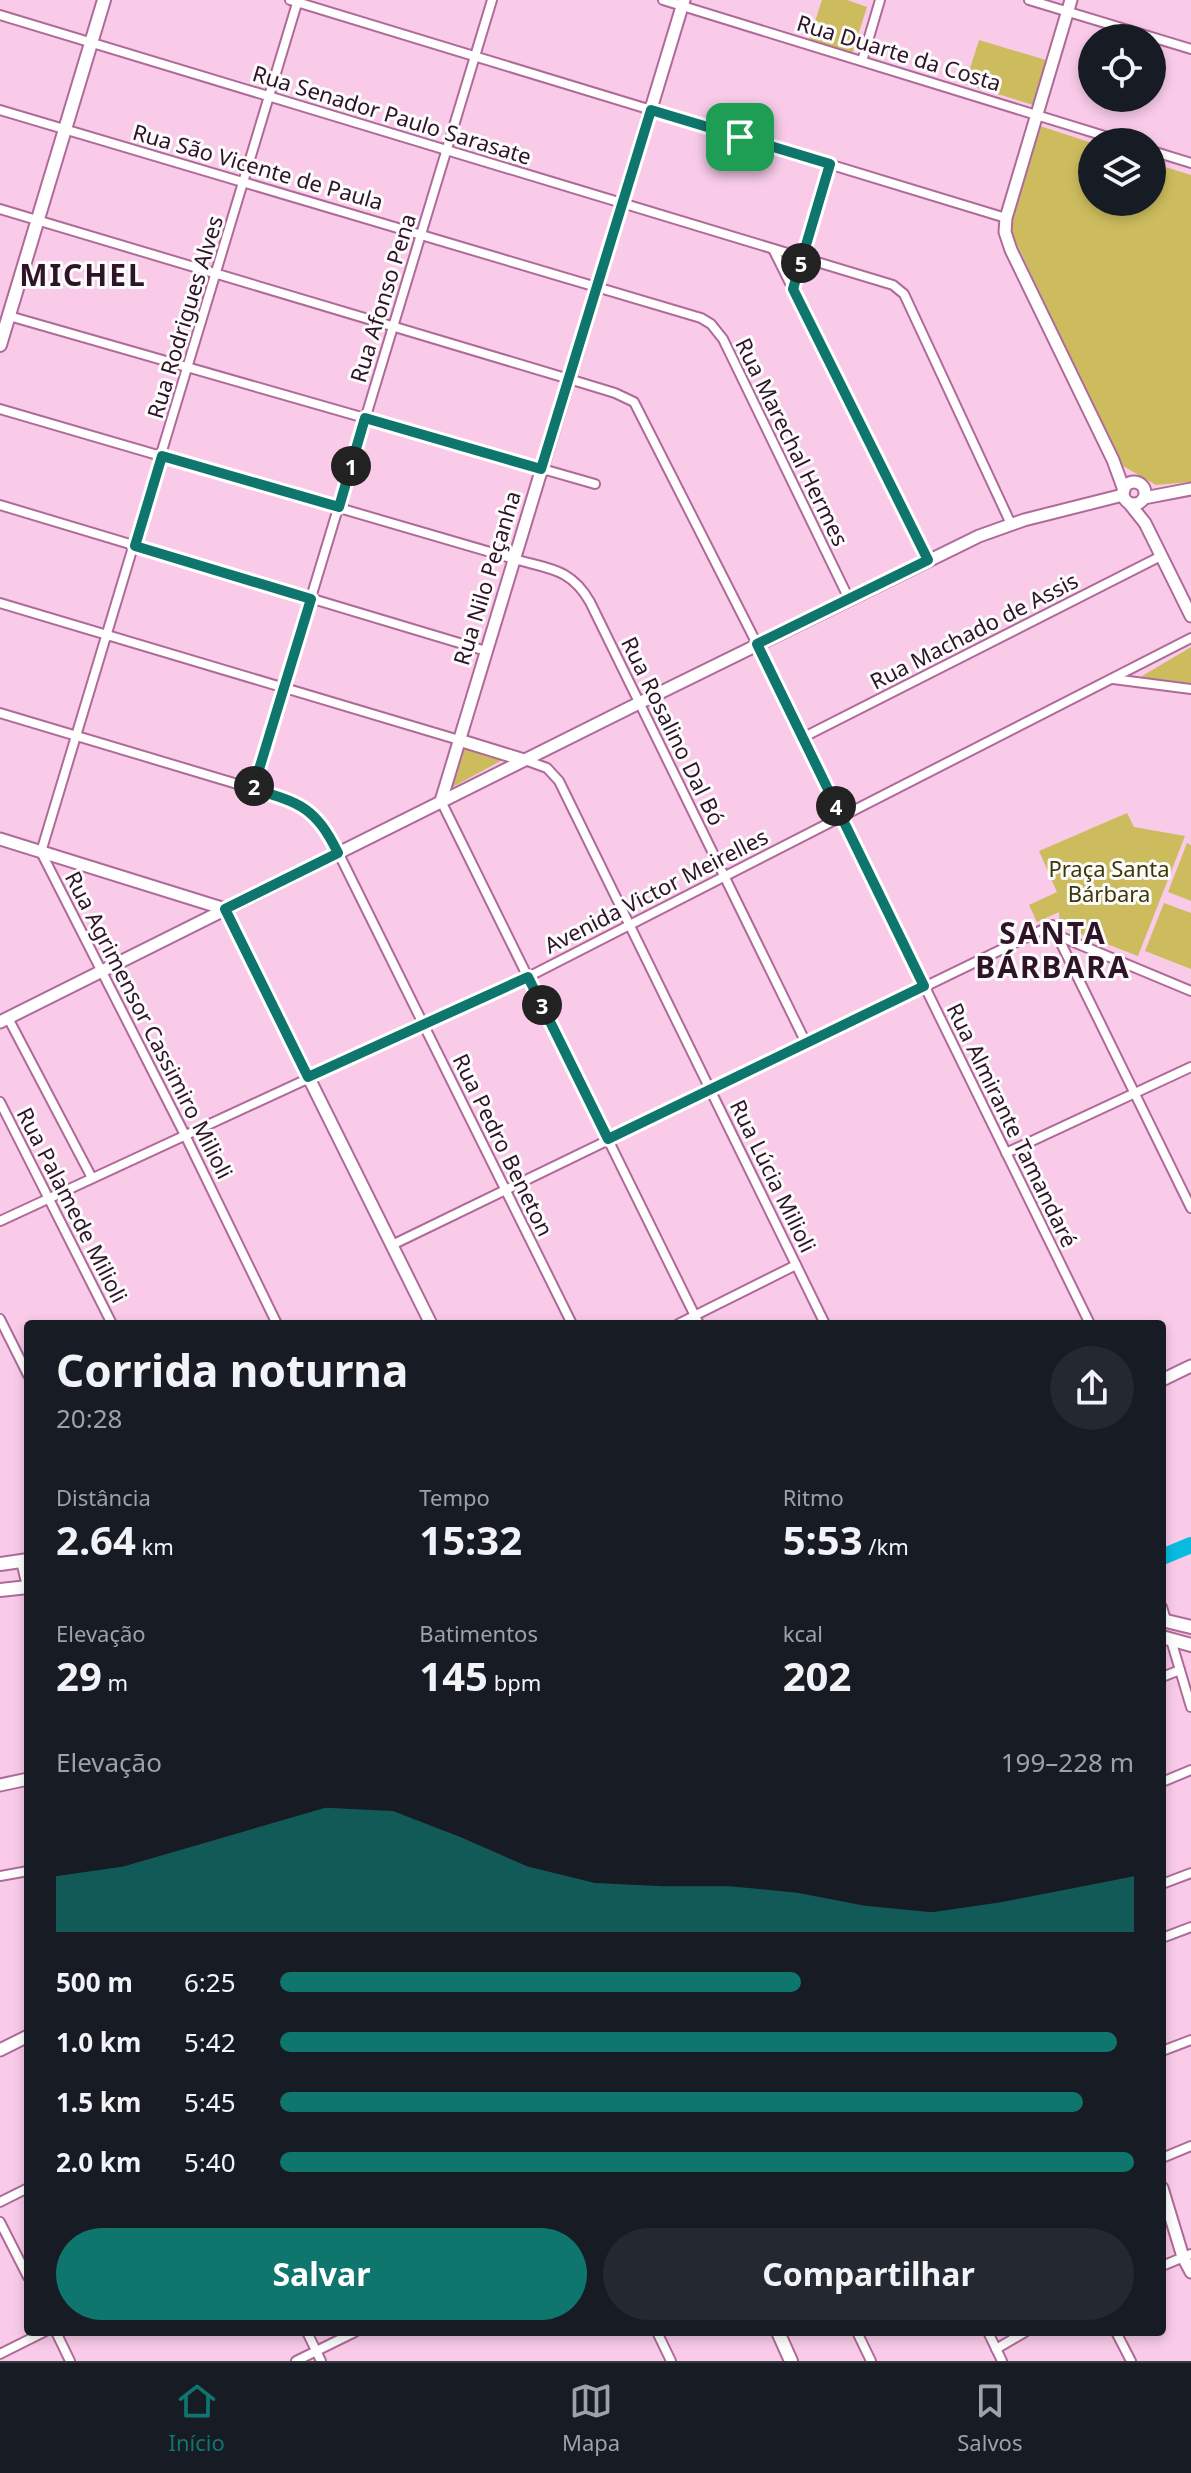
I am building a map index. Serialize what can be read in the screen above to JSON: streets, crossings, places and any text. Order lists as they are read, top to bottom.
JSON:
{
  "streets": {
    "street": [
      "Rua Duarte da Costa",
      "Rua Senador Paulo Sarasate",
      "Rua São Vicente de Paula",
      "Rua Afonso Pena",
      "Rua Rodrigues Alves",
      "Rua Marechal Hermes",
      "Rua Nilo Peçanha",
      "Rua Machado de Assis",
      "Rua Rosalino Dal Bó",
      "Avenida Victor Meirelles",
      "Rua Agrimensor Cassimiro Milioli",
      "Rua Almirante Tamandaré",
      "Rua Pedro Beneton",
      "Rua Lúcia Milioli",
      "Rua Palamede Milioli"
    ]
  },
  "crossings": [
    ["Rua Duarte da Costa", "Rua Nilo Peçanha"],
    ["Rua Senador Paulo Sarasate", "Rua Afonso Pena"],
    ["Rua Senador Paulo Sarasate", "Rua Rodrigues Alves"],
    ["Rua Senador Paulo Sarasate", "Rua Nilo Peçanha"],
    ["Rua São Vicente de Paula", "Rua Afonso Pena"],
    ["Rua São Vicente de Paula", "Rua Rodrigues Alves"],
    ["Rua São Vicente de Paula", "Rua Marechal Hermes"],
    ["Rua São Vicente de Paula", "Rua Nilo Peçanha"],
    ["Rua Afonso Pena", "Rua Rosalino Dal Bó"],
    ["Rua Afonso Pena", "Rua Almirante Tamandaré"],
    ["Rua Afonso Pena", "Rua Pedro Beneton"],
    ["Rua Rodrigues Alves", "Rua Rosalino Dal Bó"],
    ["Rua Rodrigues Alves", "Rua Agrimensor Cassimiro Milioli"],
    ["Rua Rodrigues Alves", "Rua Almirante Tamandaré"],
    ["Rua Rodrigues Alves", "Rua Pedro Beneton"],
    ["Rua Marechal Hermes", "Rua Nilo Peçanha"],
    ["Rua Nilo Peçanha", "Rua Rosalino Dal Bó"],
    ["Rua Nilo Peçanha", "Rua Almirante Tamandaré"],
    ["Rua Machado de Assis", "Rua Almirante Tamandaré"],
    ["Rua Rosalino Dal Bó", "Avenida Victor Meirelles"],
    ["Avenida Victor Meirelles", "Rua Agrimensor Cassimiro Milioli"],
    ["Avenida Victor Meirelles", "Rua Almirante Tamandaré"],
    ["Avenida Victor Meirelles", "Rua Pedro Beneton"],
    ["Avenida Victor Meirelles", "Rua Lúcia Milioli"],
    ["Avenida Victor Meirelles", "Rua Palamede Milioli"],
    ["Rua Agrimensor Cassimiro Milioli", "Rua Pedro Beneton"]
  ],
  "districts": ["MICHEL", "SANTA BÁRBARA"],
  "parks": ["Praça Santa Bárbara"],
  "page": {
    "pins": [
      "5",
      "1",
      "2",
      "4",
      "3"
    ],
    "heading": ["Corrida noturna", "20:28"],
    "stats": [
      ["Distância", "2.64 km"],
      ["Tempo", "15:32"],
      ["Ritmo", "5:53 /km"],
      ["Elevação", "29 m"],
      ["Batimentos", "145 bpm"],
      ["kcal", "202"]
    ],
    "chart": ["Elevação", "199–228 m"],
    "list": [
      {
        "name": "500 m",
        "note": "6:25"
      },
      {
        "name": "1.0 km",
        "note": "5:42"
      },
      {
        "name": "1.5 km",
        "note": "5:45"
      },
      {
        "name": "2.0 km",
        "note": "5:40"
      }
    ],
    "buttons": ["Salvar", "Compartilhar"],
    "tabs": ["Início", "Mapa", "Salvos"]
  }
}
